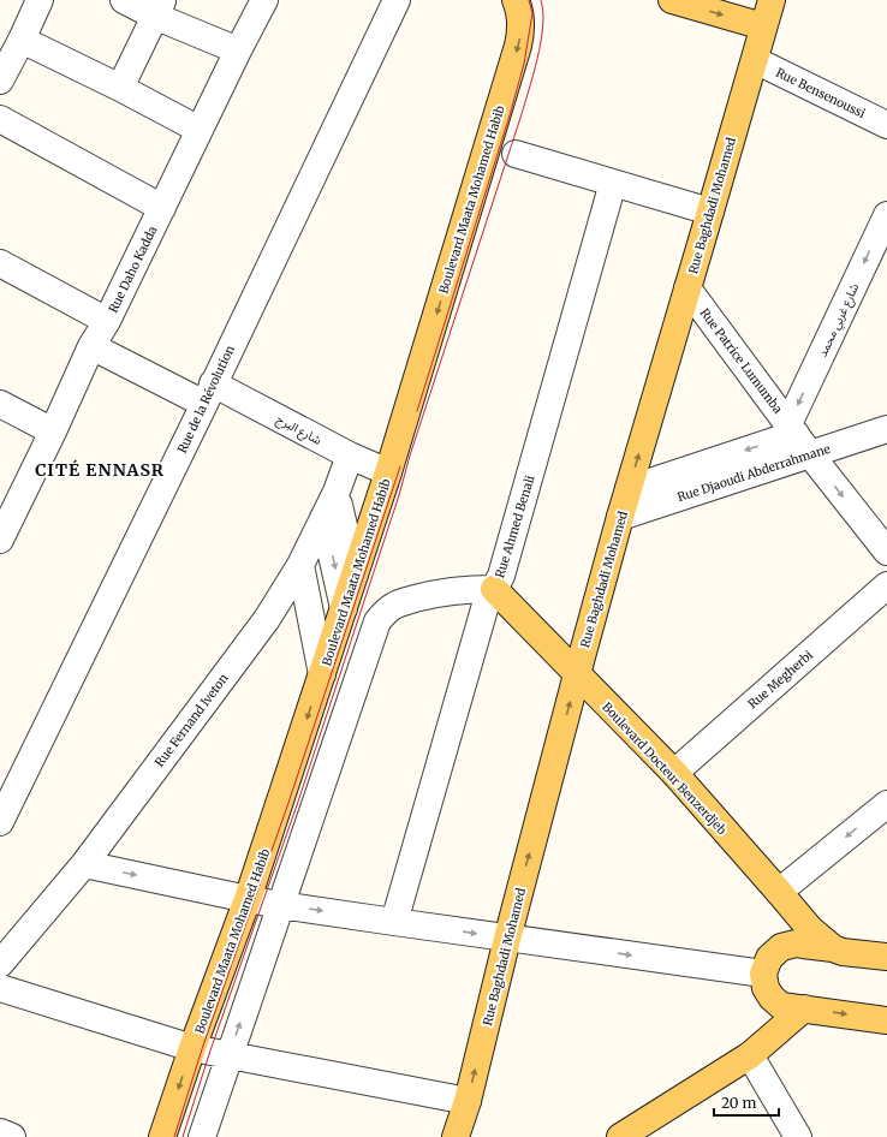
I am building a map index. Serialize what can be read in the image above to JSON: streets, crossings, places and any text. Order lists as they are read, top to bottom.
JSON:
{
  "streets": {
    "main road": ["Boulevard Maata Mohamed Habib", "Rue Baghdadi Mohamed", "Boulevard Docteur Benzerdjeb"],
    "street": [
      "Rue Bensenoussi",
      "Rue Daho Kadda",
      "شارع غربي محمد",
      "Rue Patrice Lumumba",
      "Rue de la Révolution",
      "شارع البرج",
      "Rue Djaoudi Abderrahmane",
      "Rue Ahmed Benali",
      "Rue Megherbi",
      "Rue Fernand Iveton"
    ]
  },
  "crossings": [
    ["Rue Bensenoussi", "Rue Baghdadi Mohamed"],
    ["Boulevard Maata Mohamed Habib", "شارع البرج"],
    ["Rue Baghdadi Mohamed", "Rue Patrice Lumumba"],
    ["Rue Baghdadi Mohamed", "Rue Djaoudi Abderrahmane"],
    ["Rue Baghdadi Mohamed", "Boulevard Docteur Benzerdjeb"],
    ["Rue Daho Kadda", "شارع البرج"],
    ["شارع غربي محمد", "Rue Patrice Lumumba"],
    ["شارع غربي محمد", "Rue Djaoudi Abderrahmane"],
    ["Rue Patrice Lumumba", "Rue Djaoudi Abderrahmane"],
    ["Rue de la Révolution", "شارع البرج"],
    ["شارع البرج", "Rue Fernand Iveton"],
    ["Rue Ahmed Benali", "Boulevard Docteur Benzerdjeb"],
    ["Rue Megherbi", "Boulevard Docteur Benzerdjeb"]
  ],
  "one_way": [
    "Boulevard Maata Mohamed Habib",
    "Rue Baghdadi Mohamed",
    "شارع غربي محمد",
    "Rue Patrice Lumumba"
  ],
  "districts": ["CITÉ ENNASR"],
  "scale_bar": "20 m"
}
